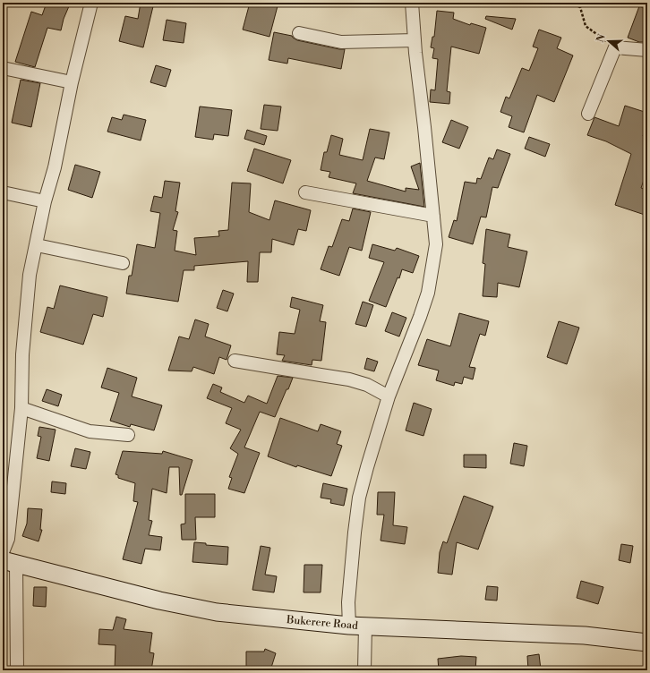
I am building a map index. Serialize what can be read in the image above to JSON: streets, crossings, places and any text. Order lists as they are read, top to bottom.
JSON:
{
  "streets": {
    "main road": ["Bukerere Road"]
  },
  "north": "left"
}
